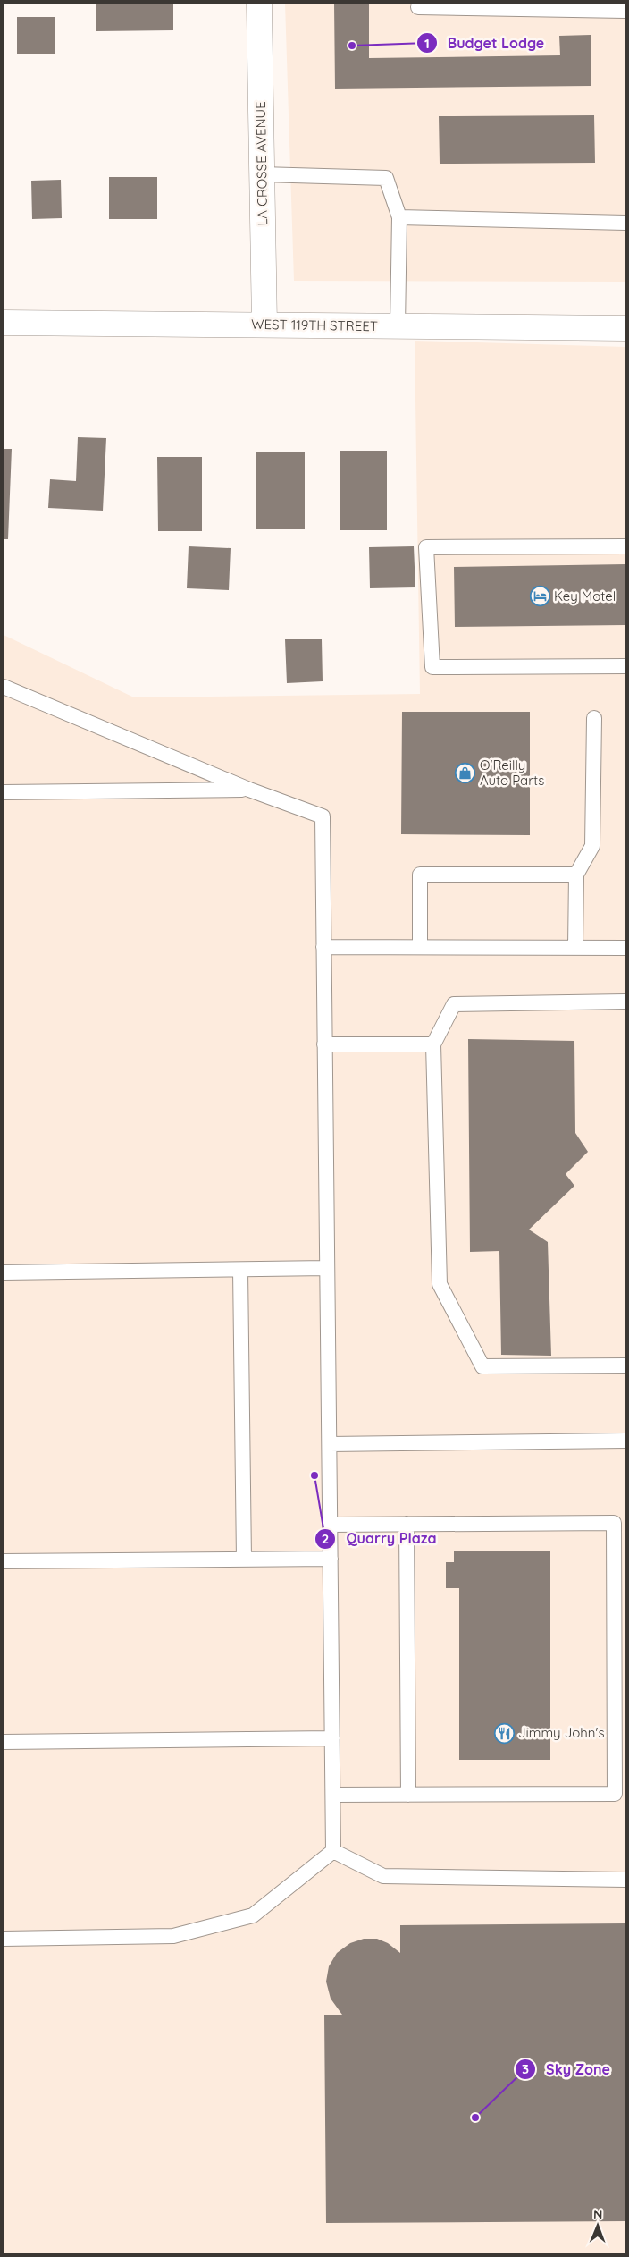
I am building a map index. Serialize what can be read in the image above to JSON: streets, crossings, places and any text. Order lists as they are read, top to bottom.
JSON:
{
  "streets": {
    "street": ["LA CROSSE AVENUE", "WEST 119TH STREET"]
  },
  "crossings": [
    ["LA CROSSE AVENUE", "WEST 119TH STREET"]
  ],
  "places": {
    "other": ["Budget Lodge", "Quarry Plaza", "Sky Zone"],
    "hotel": ["Key Motel"],
    "shop": ["O'Reilly Auto Parts"],
    "restaurant": ["Jimmy John's"]
  },
  "north": "top"
}
